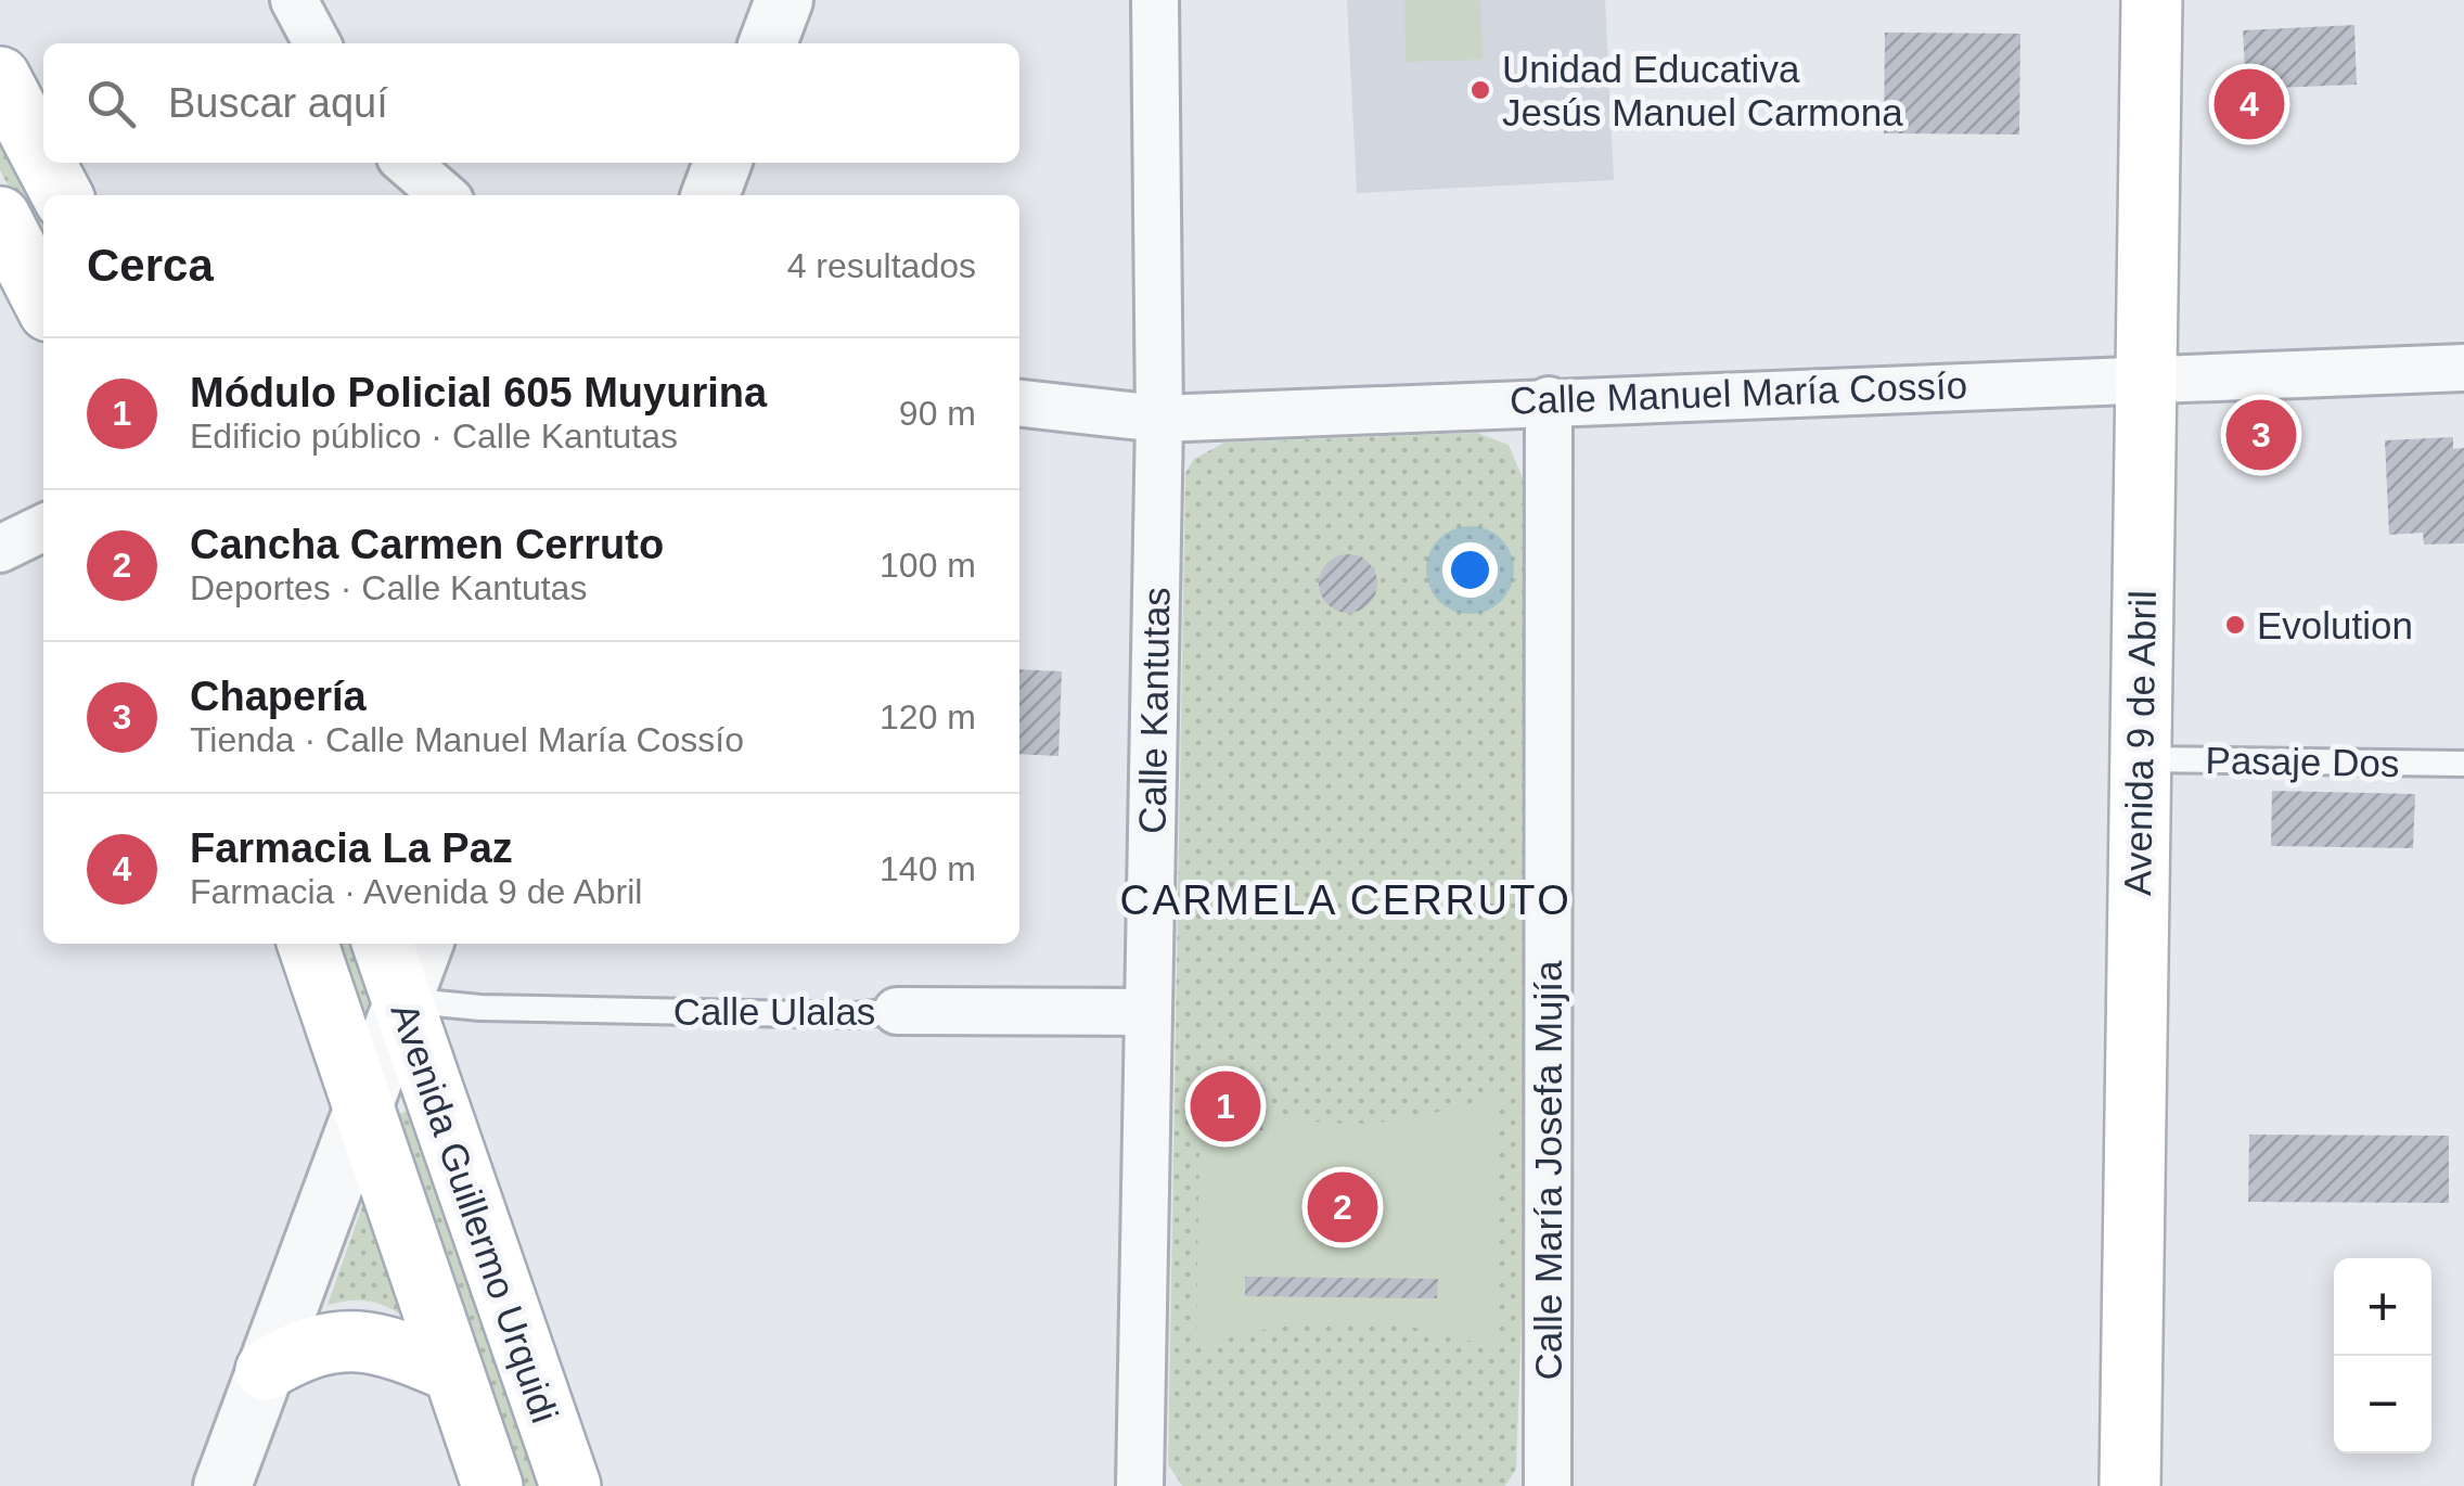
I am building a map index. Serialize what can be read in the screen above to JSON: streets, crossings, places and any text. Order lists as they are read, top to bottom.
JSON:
{
  "streets": {
    "main road": ["Avenida 9 de Abril", "Avenida Guillermo Urquidi"],
    "street": [
      "Calle Manuel María Cossío",
      "Calle Kantutas",
      "Calle Ulalas",
      "Calle María Josefa Mujía"
    ],
    "lane": ["Pasaje Dos"]
  },
  "crossings": [
    ["Calle Manuel María Cossío", "Calle Kantutas"],
    ["Calle Manuel María Cossío", "Avenida 9 de Abril"],
    ["Calle Manuel María Cossío", "Calle María Josefa Mujía"],
    ["Calle Kantutas", "Calle Ulalas"],
    ["Avenida 9 de Abril", "Pasaje Dos"],
    ["Calle Ulalas", "Avenida Guillermo Urquidi"]
  ],
  "districts": ["CARMELA CERRUTO"],
  "places": ["Unidad Educativa Jesús Manuel Carmona", "Evolution"],
  "page": {
    "search": "Buscar aquí",
    "pins": [
      "4",
      "3",
      "1",
      "2"
    ],
    "heading": ["Cerca", "4 resultados"],
    "list": [
      {
        "mark": "1",
        "name": "Módulo Policial 605 Muyurina",
        "note": "Edificio público · Calle Kantutas",
        "value": "90 m"
      },
      {
        "mark": "2",
        "name": "Cancha Carmen Cerruto",
        "note": "Deportes · Calle Kantutas",
        "value": "100 m"
      },
      {
        "mark": "3",
        "name": "Chapería",
        "note": "Tienda · Calle Manuel María Cossío",
        "value": "120 m"
      },
      {
        "mark": "4",
        "name": "Farmacia La Paz",
        "note": "Farmacia · Avenida 9 de Abril",
        "value": "140 m"
      }
    ],
    "map_buttons": ["+", "−"]
  }
}
